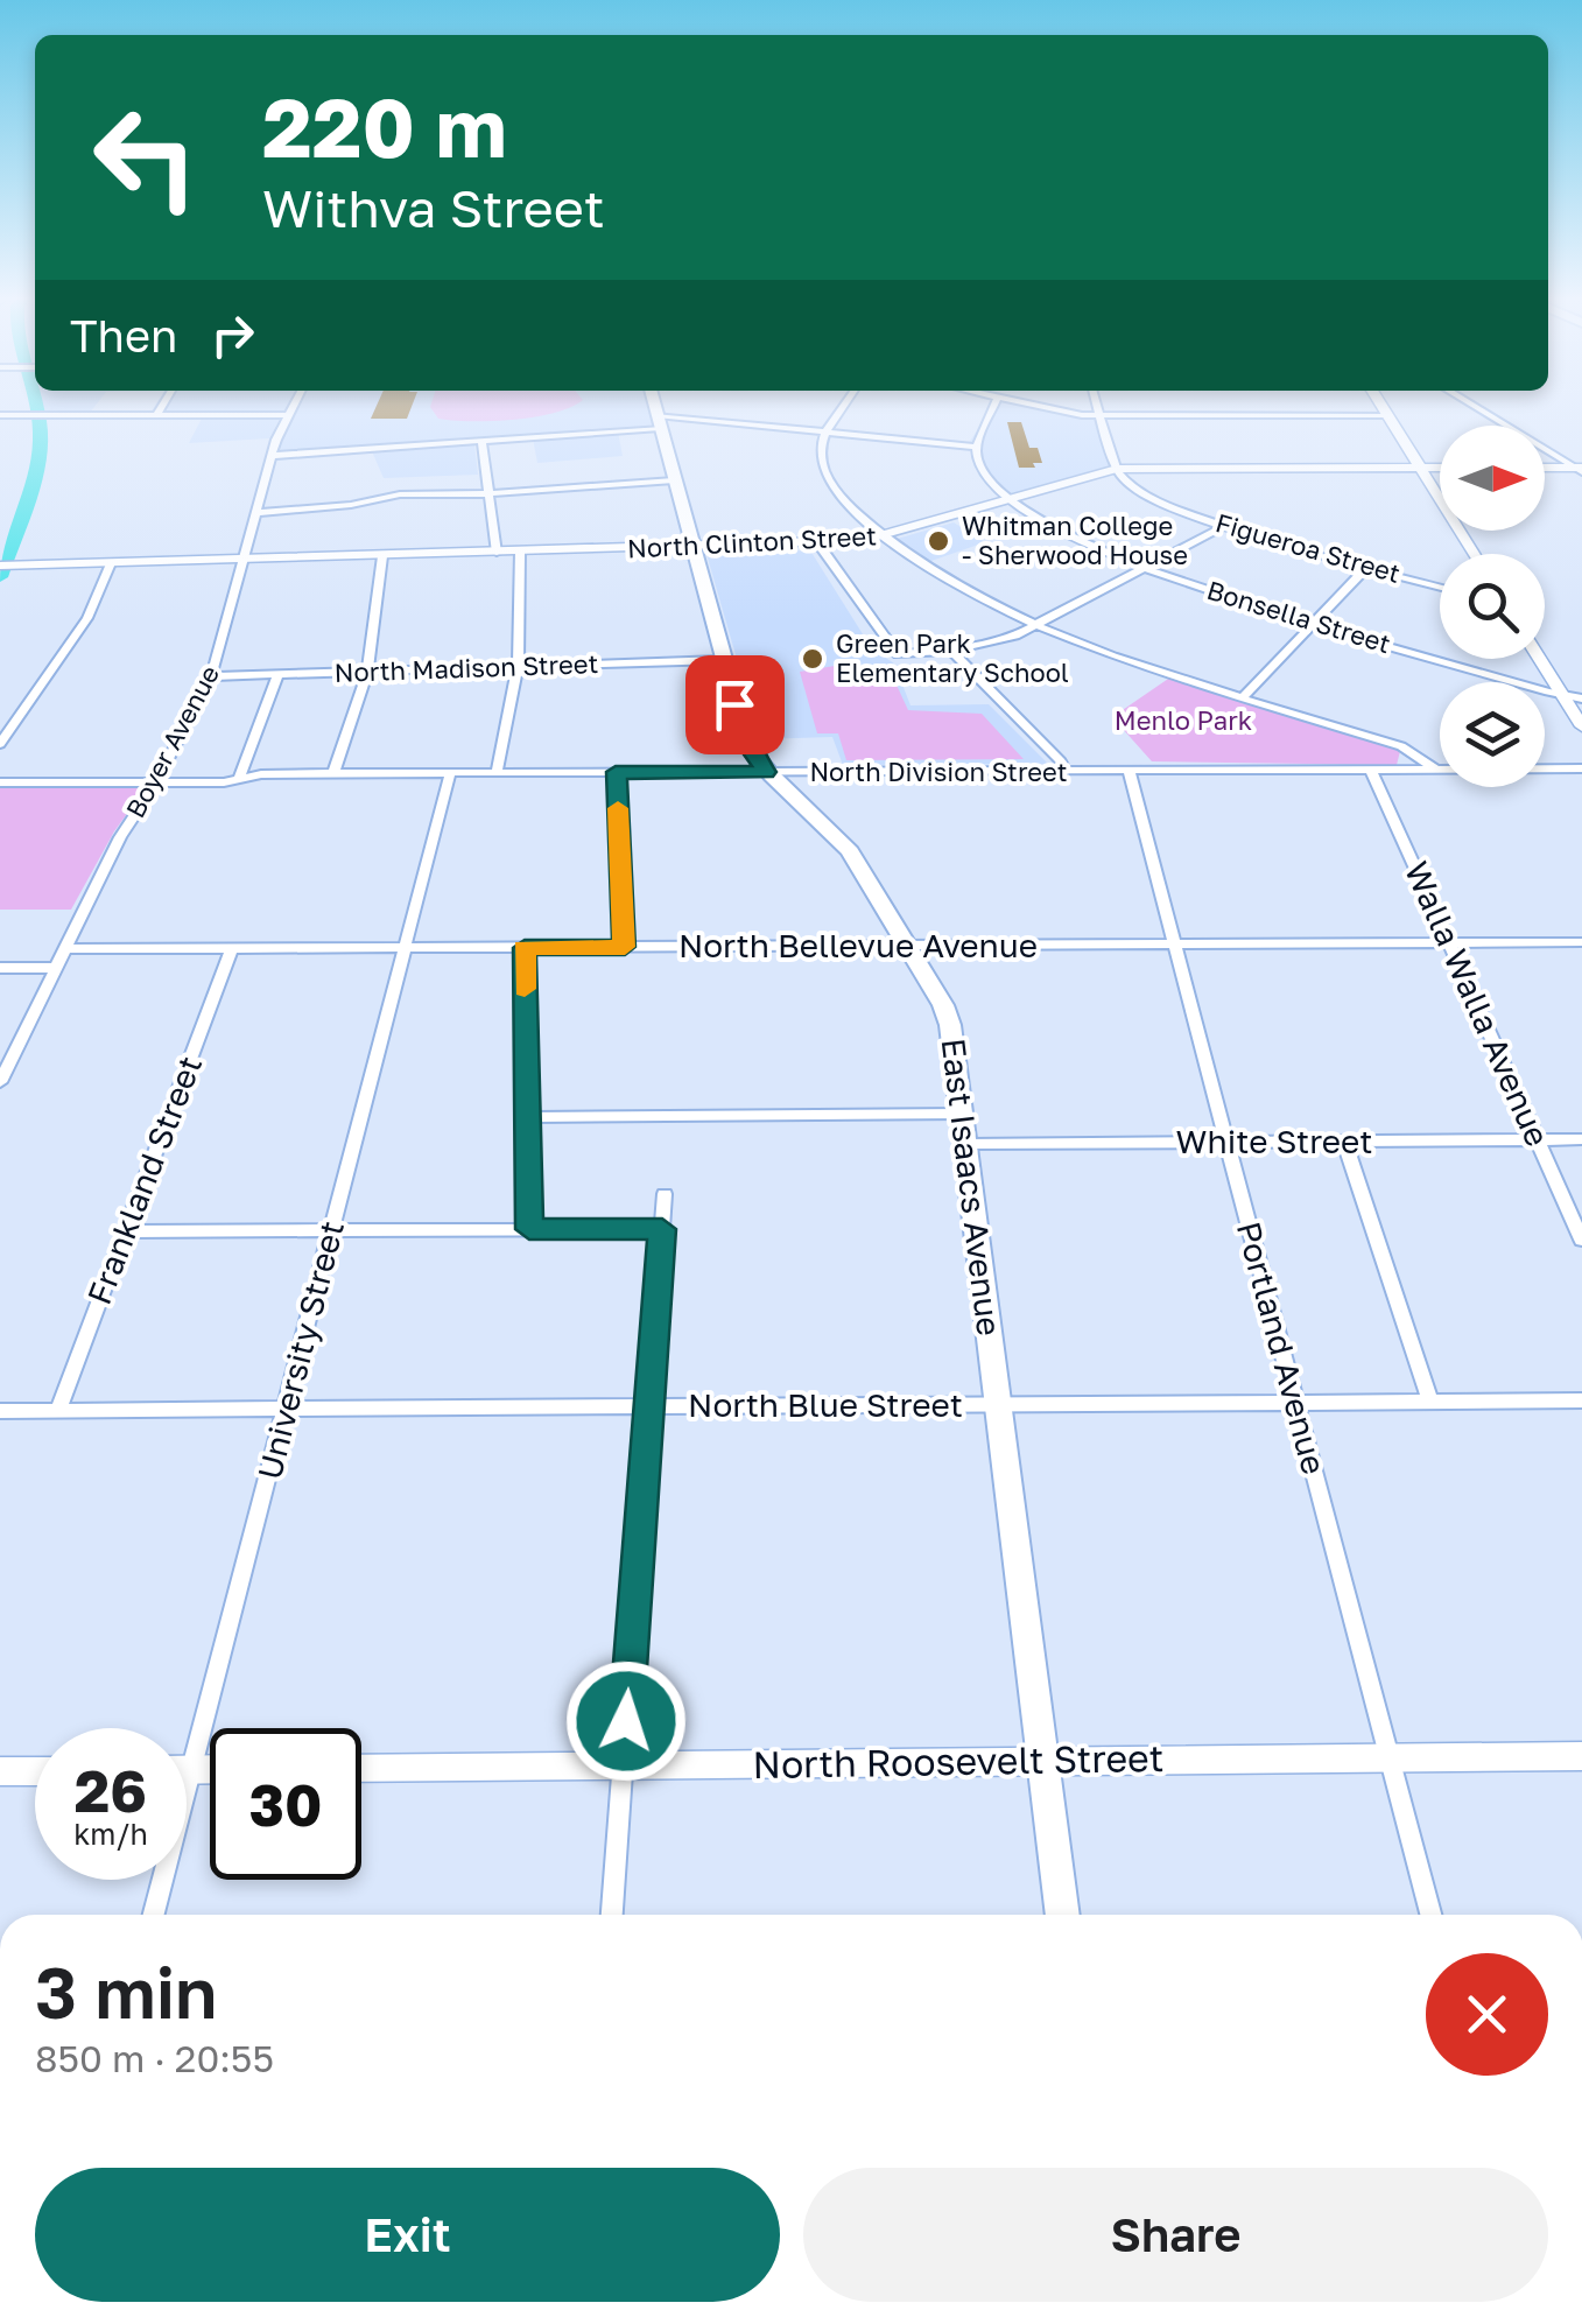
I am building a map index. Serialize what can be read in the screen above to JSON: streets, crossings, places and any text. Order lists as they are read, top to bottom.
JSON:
{
  "streets": {
    "main road": ["North Clinton Street", "East Isaacs Avenue", "North Roosevelt Street"],
    "street": [
      "Figueroa Street",
      "Bonsella Street",
      "North Madison Street",
      "Boyer Avenue",
      "North Division Street",
      "North Bellevue Avenue",
      "Walla Walla Avenue",
      "White Street",
      "Frankland Street",
      "Portland Avenue",
      "University Street",
      "North Blue Street"
    ]
  },
  "crossings": [
    ["North Clinton Street", "Figueroa Street"],
    ["North Clinton Street", "Bonsella Street"],
    ["North Clinton Street", "Boyer Avenue"],
    ["North Clinton Street", "East Isaacs Avenue"],
    ["North Madison Street", "Boyer Avenue"],
    ["North Madison Street", "East Isaacs Avenue"],
    ["Boyer Avenue", "North Division Street"],
    ["Boyer Avenue", "North Bellevue Avenue"],
    ["North Division Street", "Walla Walla Avenue"],
    ["North Division Street", "East Isaacs Avenue"],
    ["North Division Street", "Portland Avenue"],
    ["North Division Street", "University Street"],
    ["North Bellevue Avenue", "Walla Walla Avenue"],
    ["North Bellevue Avenue", "Frankland Street"],
    ["North Bellevue Avenue", "East Isaacs Avenue"],
    ["North Bellevue Avenue", "Portland Avenue"],
    ["North Bellevue Avenue", "University Street"],
    ["Walla Walla Avenue", "White Street"],
    ["White Street", "East Isaacs Avenue"],
    ["White Street", "Portland Avenue"],
    ["Frankland Street", "North Blue Street"],
    ["East Isaacs Avenue", "North Blue Street"],
    ["East Isaacs Avenue", "North Roosevelt Street"],
    ["Portland Avenue", "North Blue Street"],
    ["Portland Avenue", "North Roosevelt Street"],
    ["University Street", "North Blue Street"]
  ],
  "parks": ["Menlo Park"],
  "places": ["Whitman College - Sherwood House", "Green Park Elementary School"],
  "north": "right",
  "page": {
    "turn": ["220 m", "Withva Street"],
    "then": "Then",
    "speed": "26 km/h",
    "limit": "30",
    "heading": ["3 min", "850 m · 20:55"],
    "buttons": ["Exit", "Share"]
  }
}
